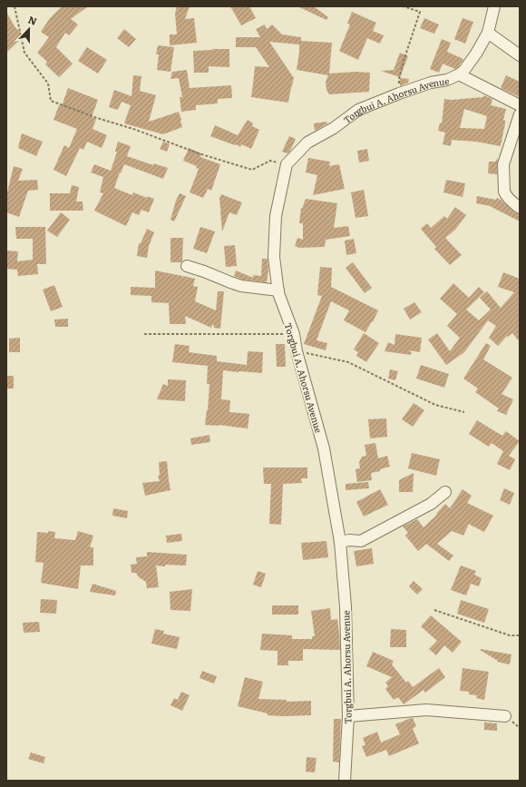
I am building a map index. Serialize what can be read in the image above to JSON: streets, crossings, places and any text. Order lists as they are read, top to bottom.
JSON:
{
  "streets": {
    "street": ["Torgbui A. Ahorsu Avenue"]
  },
  "north": "top"
}
